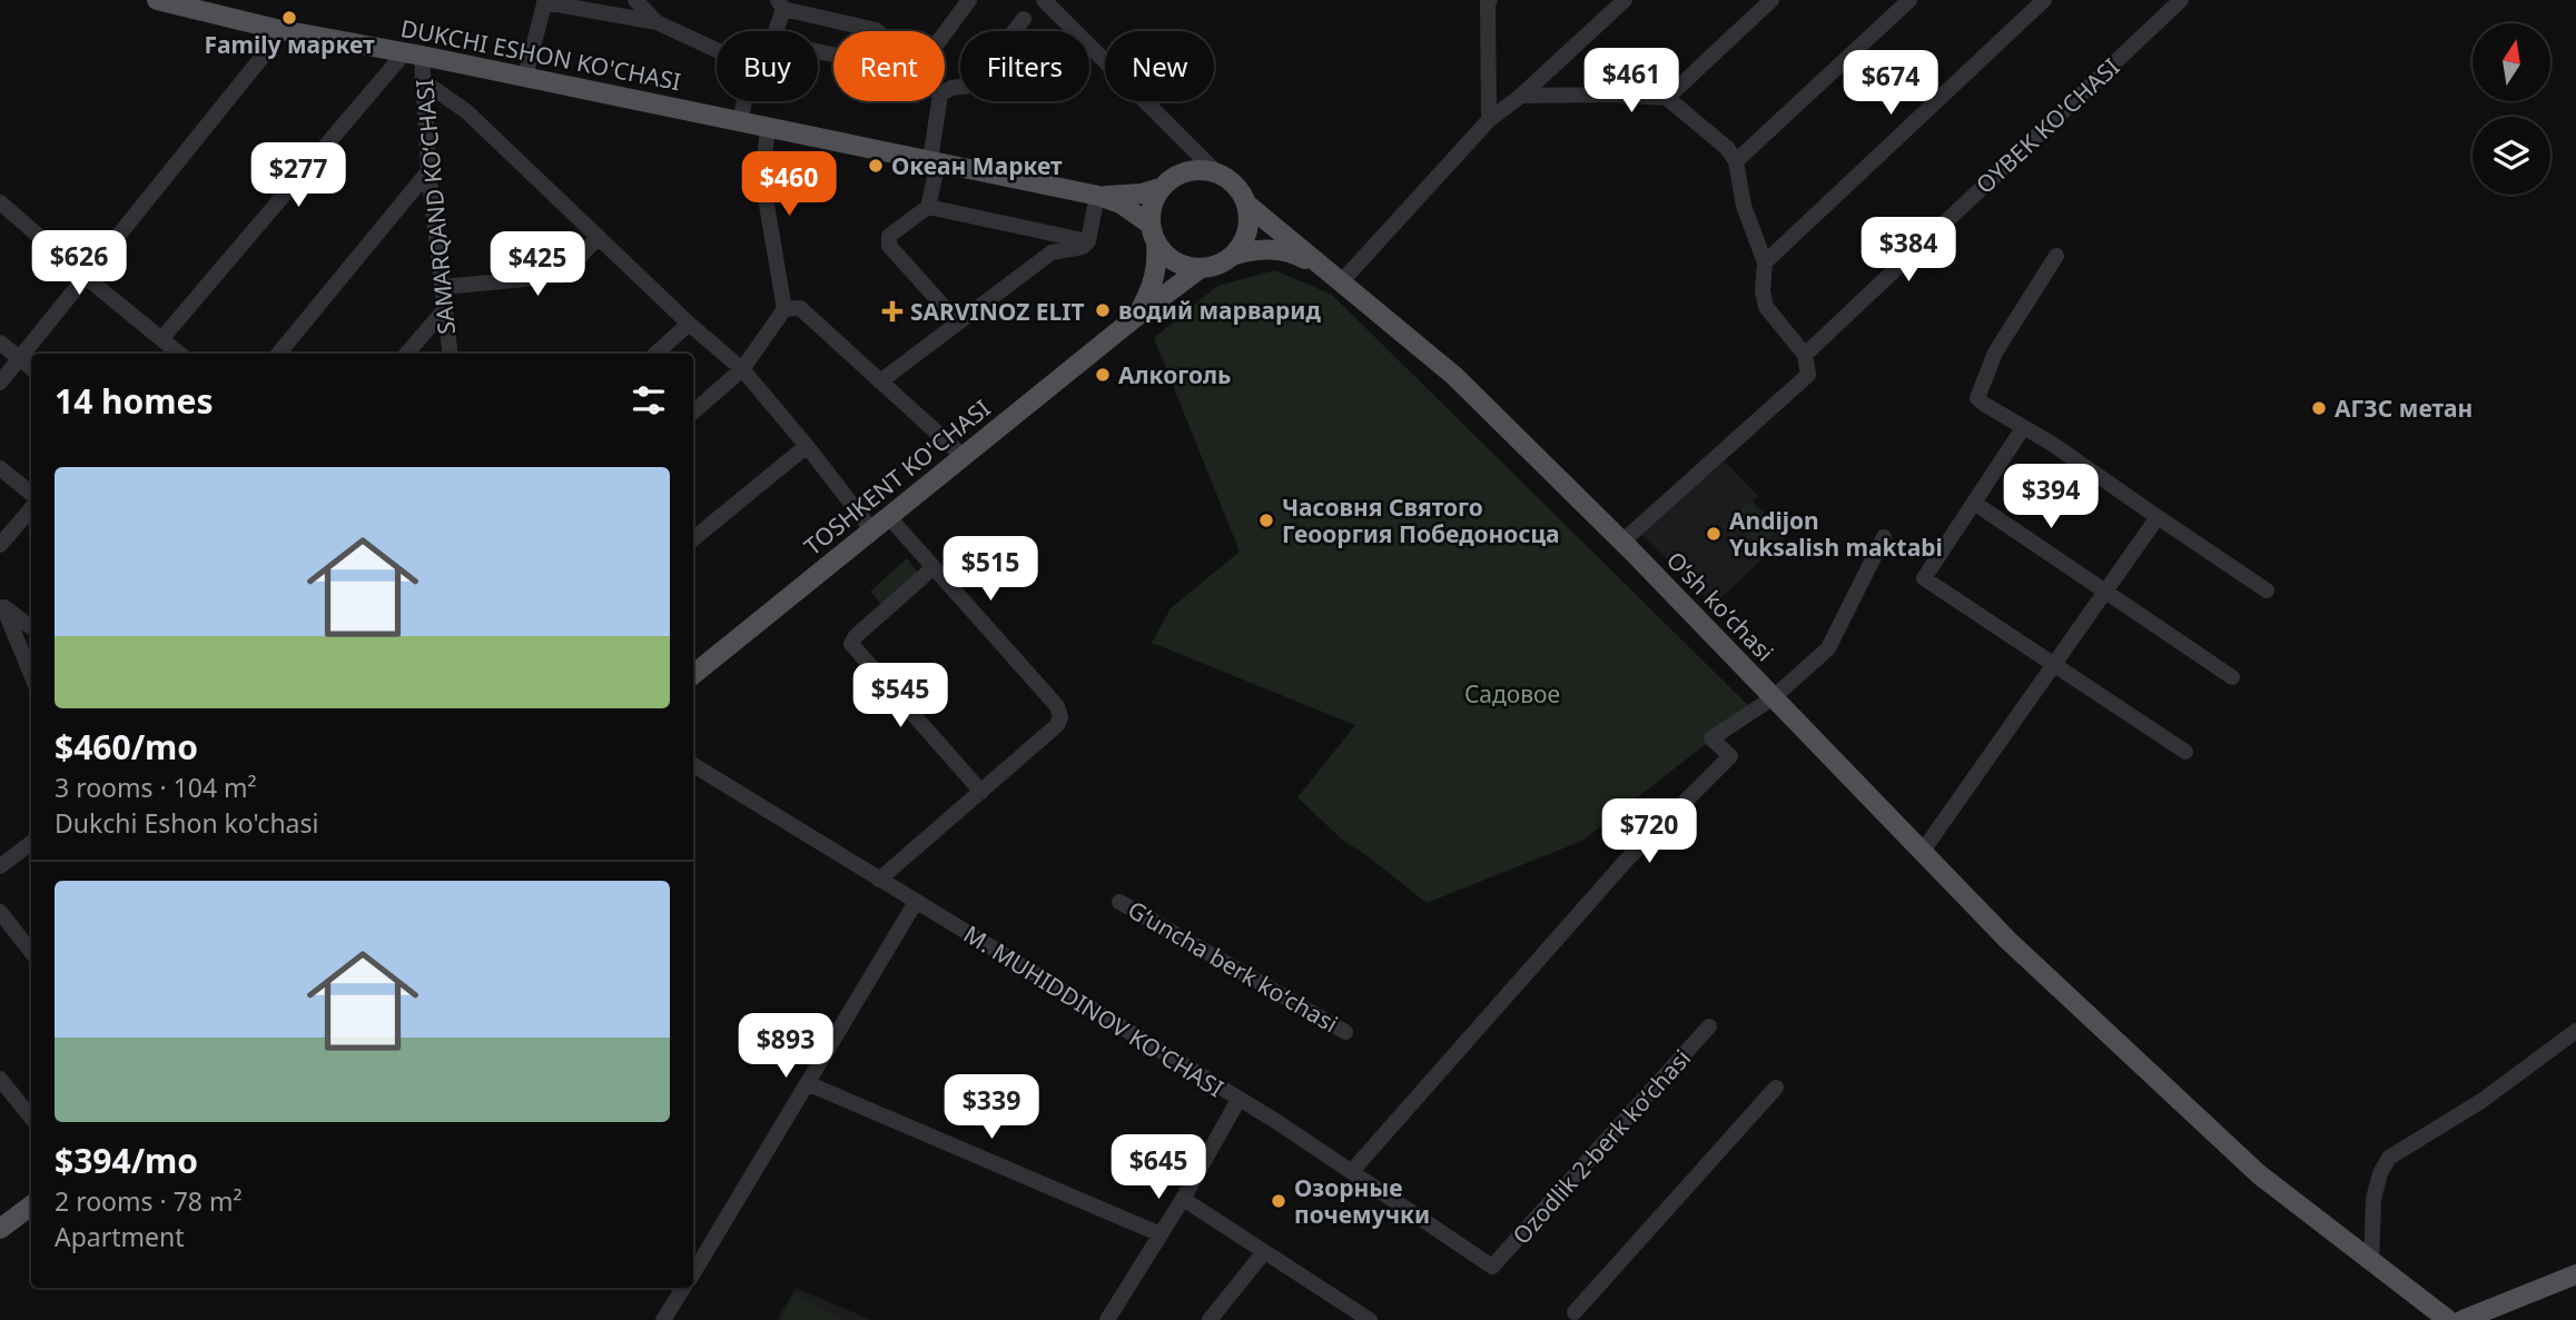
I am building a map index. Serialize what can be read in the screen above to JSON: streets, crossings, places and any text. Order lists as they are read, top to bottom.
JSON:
{
  "streets": {
    "main road": ["DUKCHI ESHON KO'CHASI", "TOSHKENT KO'CHASI", "Oʻsh koʻchasi"],
    "street": [
      "OYBEK KO'CHASI",
      "SAMARQAND KO‘CHASI",
      "Gʻuncha berk koʻchasi",
      "M. MUHIDDINOV KO'CHASI",
      "Ozodlik 2-berk koʻchasi"
    ]
  },
  "crossings": [
    ["DUKCHI ESHON KO'CHASI", "SAMARQAND KO‘CHASI"],
    ["OYBEK KO'CHASI", "Oʻsh koʻchasi"],
    ["M. MUHIDDINOV KO'CHASI", "Ozodlik 2-berk koʻchasi"]
  ],
  "parks": ["Садовое"],
  "places": {
    "other": [
      "Family маркет",
      "Океан Маркет",
      "водий марварид",
      "Алкоголь",
      "АГЗС метан",
      "Часовня Святого Геооргия Победоносца",
      "Andijon Yuksalish maktabi",
      "Озорные почемучки"
    ],
    "health": ["SARVINOZ ELIT"]
  },
  "north": "top",
  "page": {
    "chip": [
      "Buy",
      "Rent",
      "Filters",
      "New"
    ],
    "price": [
      "$461",
      "$674",
      "$277",
      "$460",
      "$384",
      "$626",
      "$425",
      "$394",
      "$515",
      "$545",
      "$720",
      "$893",
      "$339",
      "$645"
    ],
    "heading": "14 homes",
    "list": [
      {
        "name": "$460/mo",
        "note": "3 rooms · 104 m² · Dukchi Eshon ko'chasi"
      },
      {
        "name": "$394/mo",
        "note": "2 rooms · 78 m² · Apartment"
      }
    ]
  }
}
